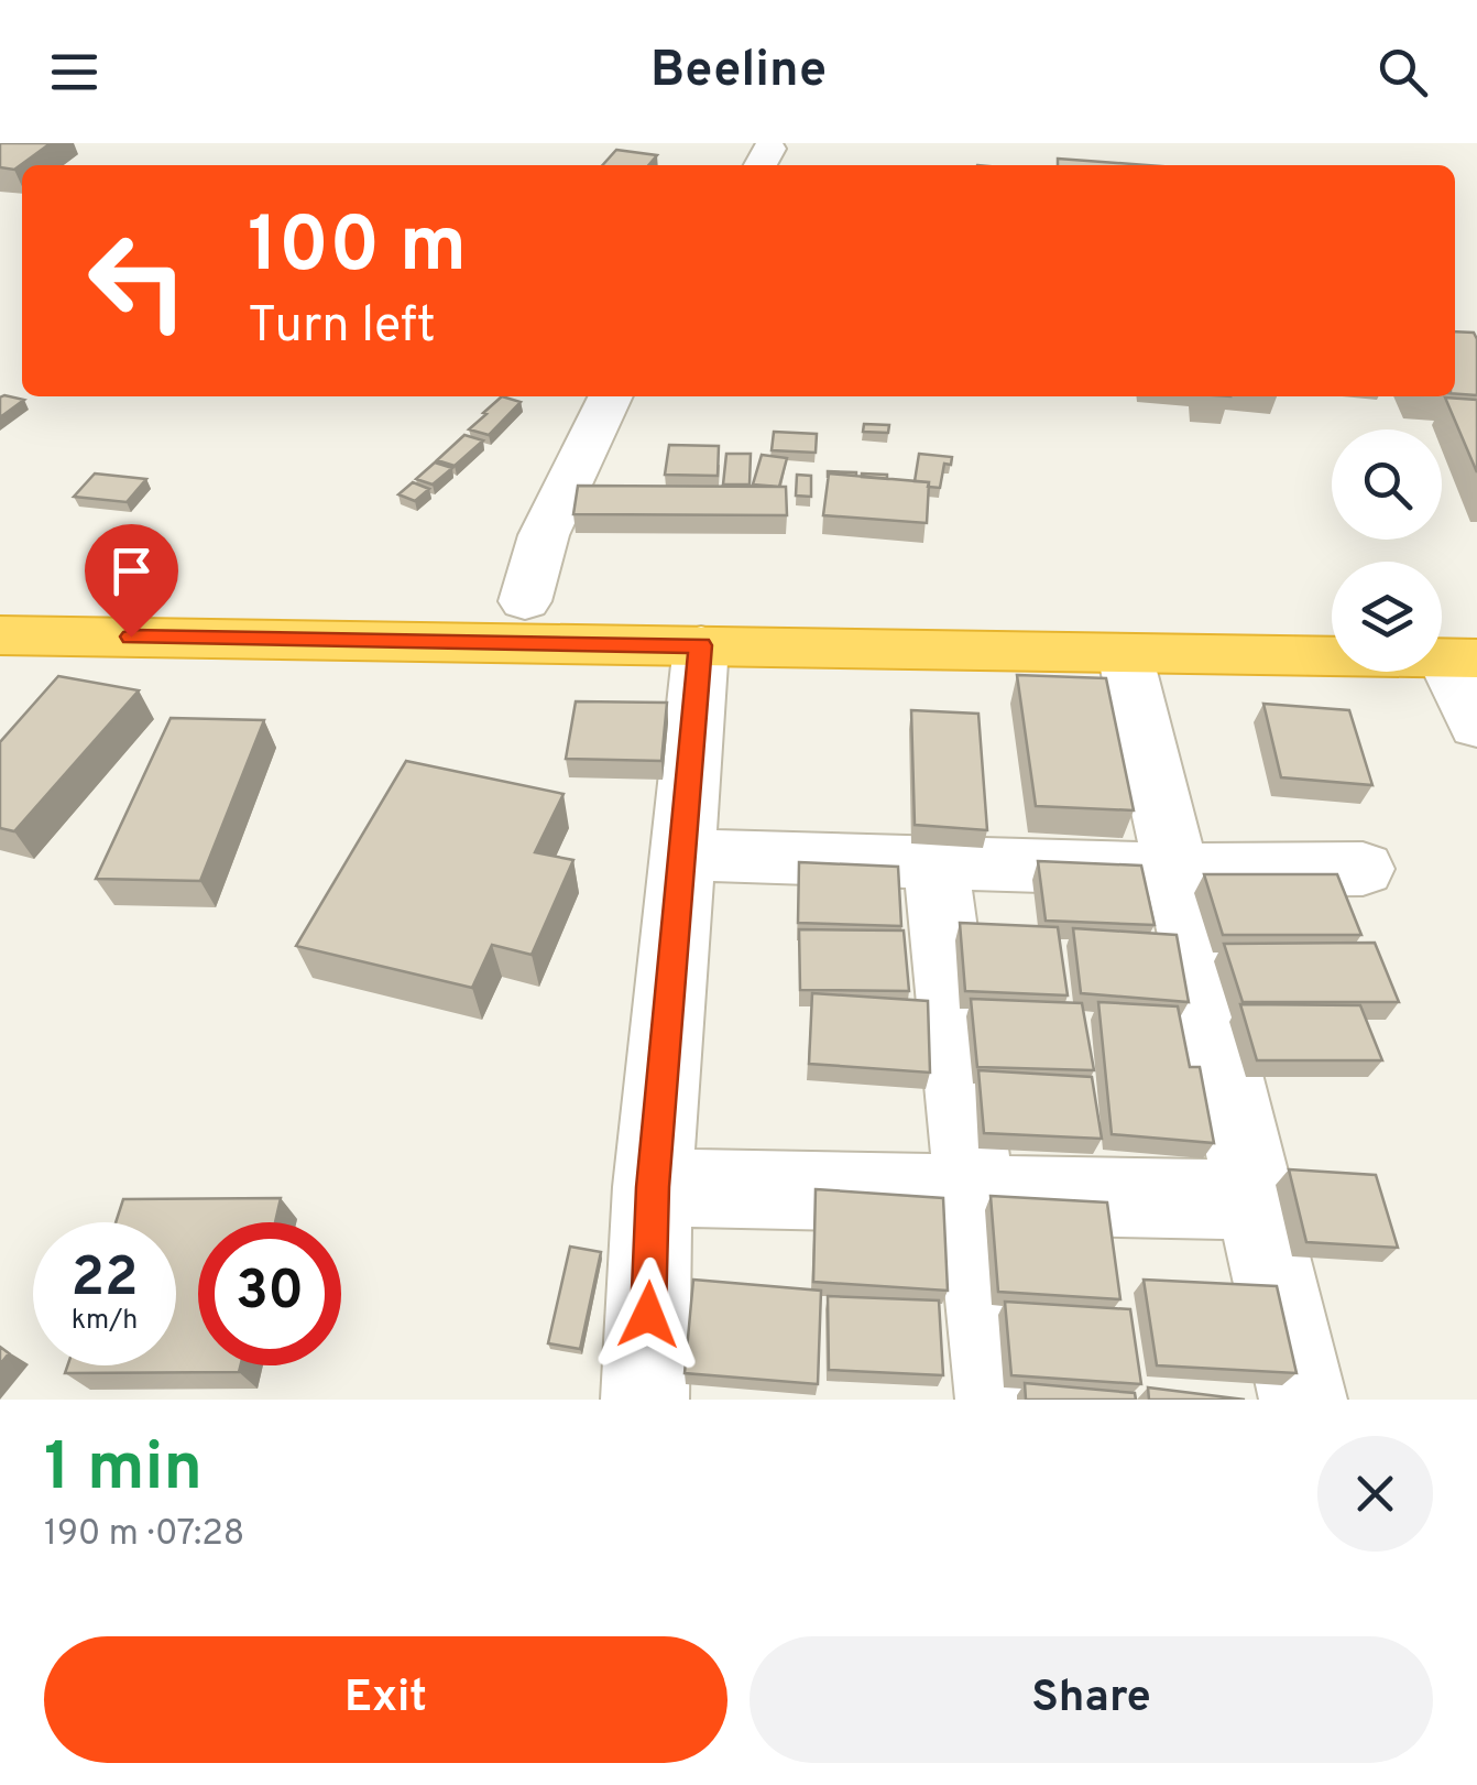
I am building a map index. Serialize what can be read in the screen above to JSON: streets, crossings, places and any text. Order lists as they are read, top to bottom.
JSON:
{
  "page": {
    "header": "Beeline",
    "turn": ["100 m", "Turn left"],
    "speed": "22 km/h",
    "limit": "30",
    "heading": ["1 min", "190 m · 07:28"],
    "buttons": ["Exit", "Share"]
  }
}
